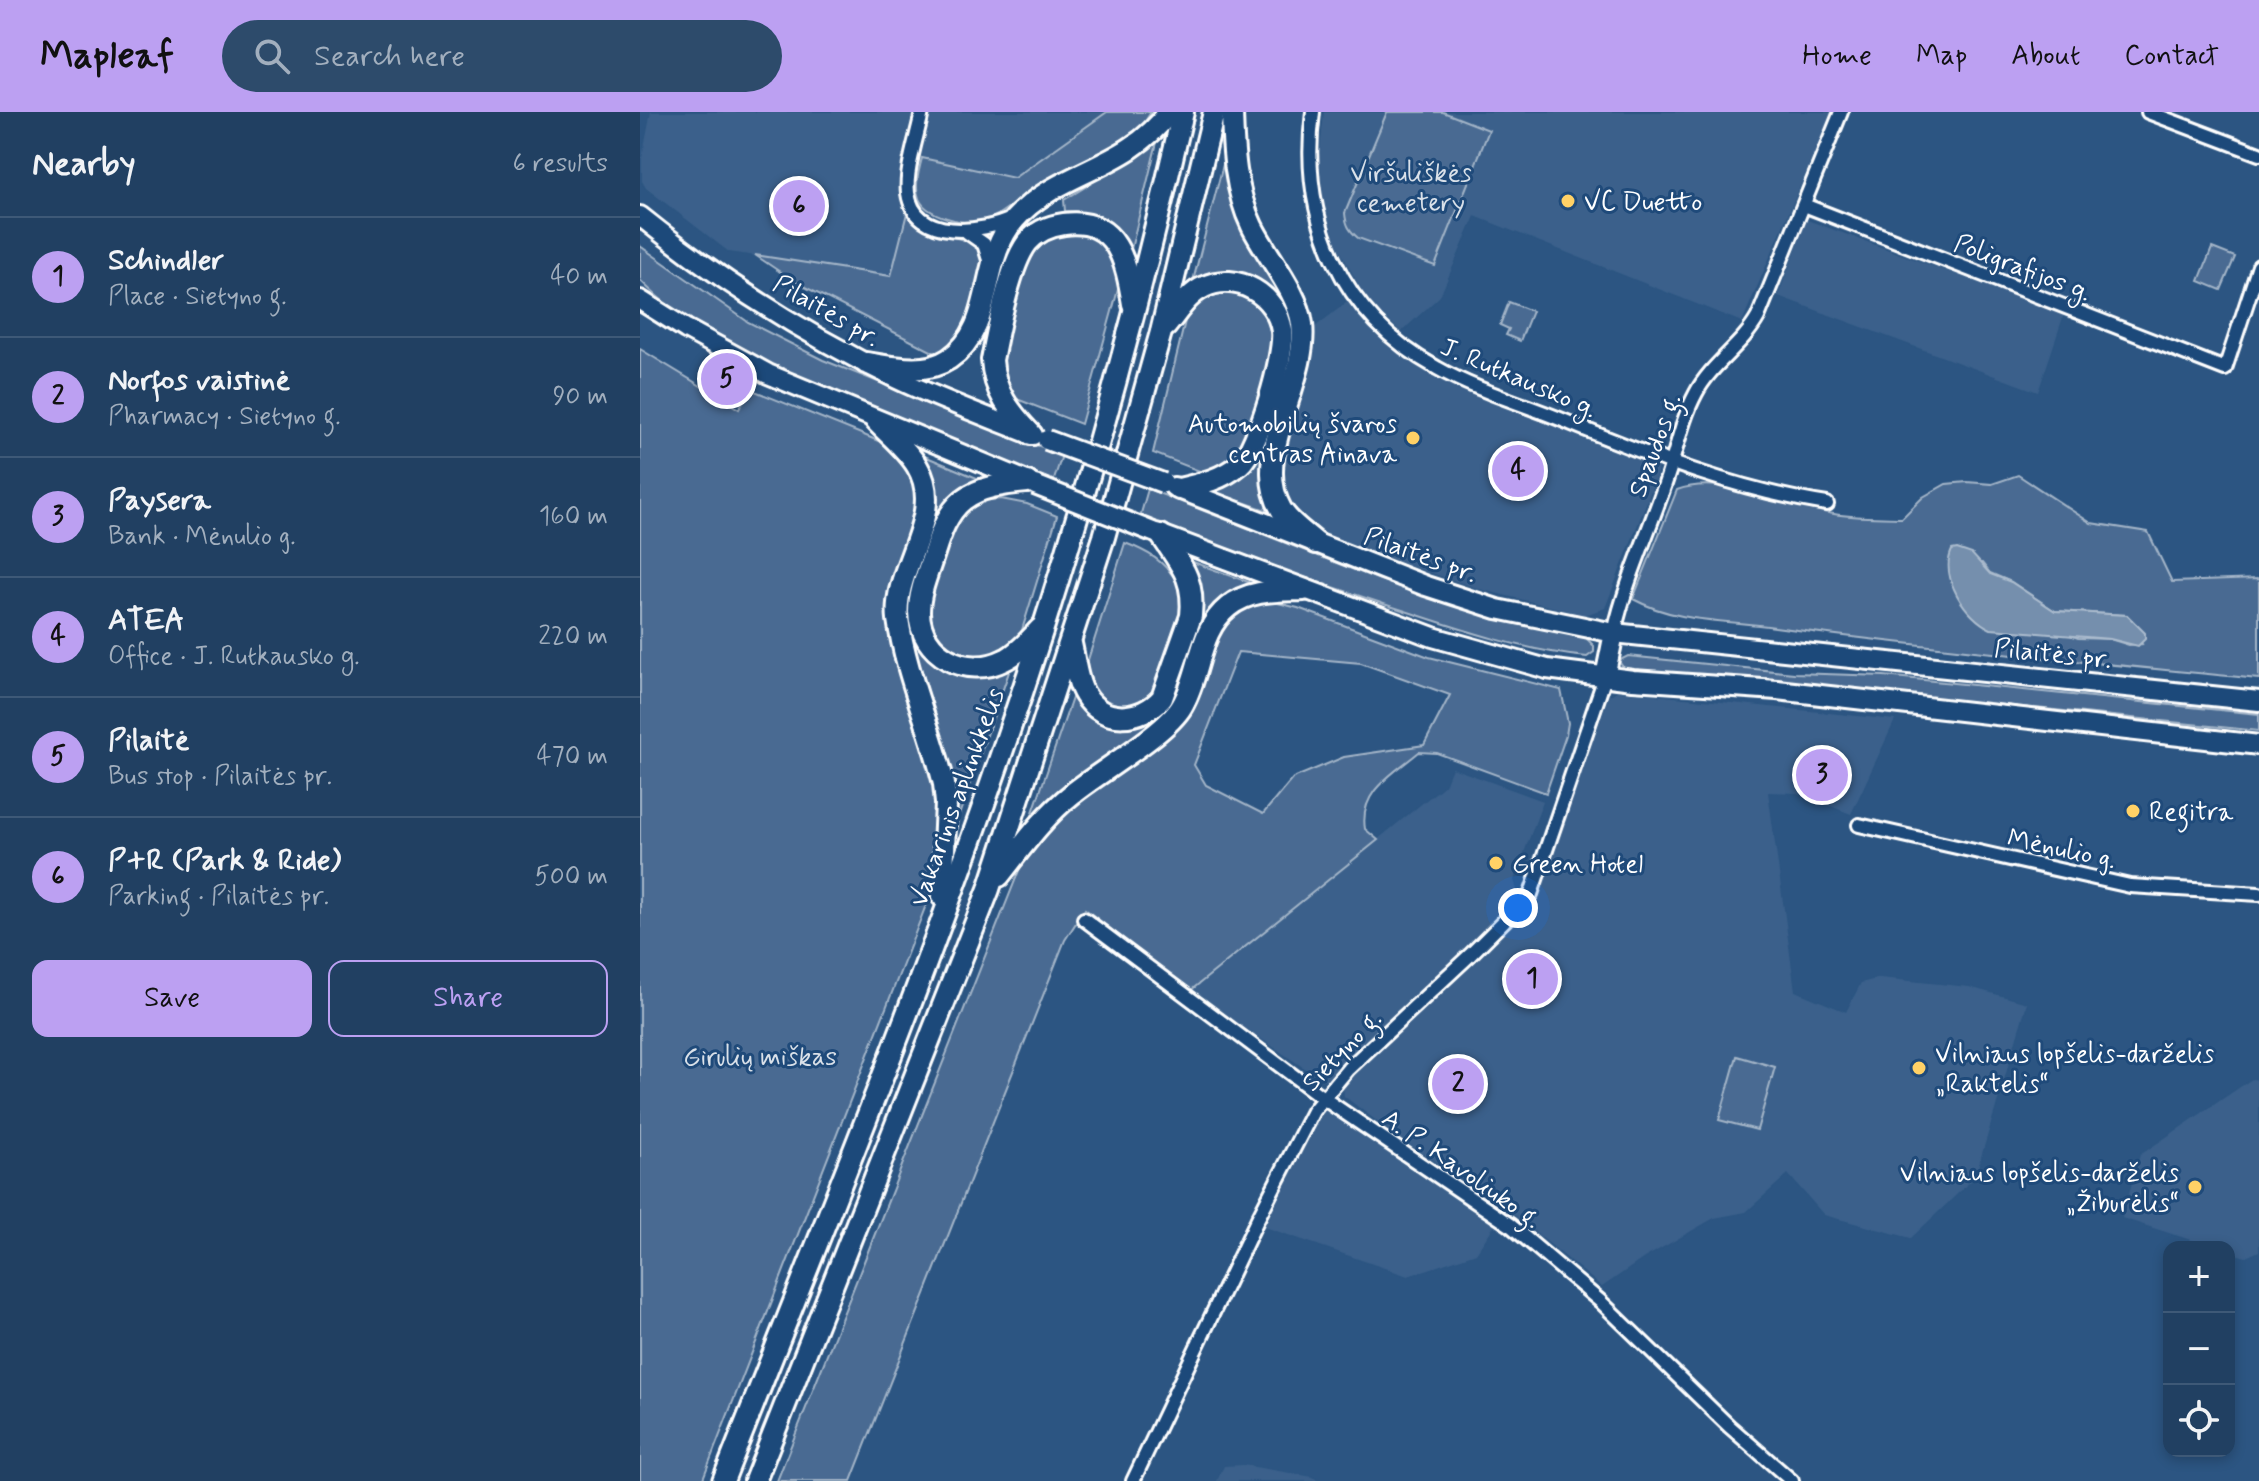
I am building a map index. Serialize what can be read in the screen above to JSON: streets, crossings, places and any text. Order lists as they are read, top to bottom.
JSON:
{
  "streets": {
    "highway": ["Vakarinis aplinkkelis"],
    "main road": ["Pilaitės pr."],
    "street": [
      "Poligrafijos g.",
      "J. Rutkausko g.",
      "Spaudos g.",
      "Mėnulio g.",
      "Sietyno g.",
      "A. P. Kavoliuko g."
    ]
  },
  "crossings": [
    ["Poligrafijos g.", "Spaudos g."],
    ["Pilaitės pr.", "Spaudos g."],
    ["J. Rutkausko g.", "Spaudos g."],
    ["Sietyno g.", "A. P. Kavoliuko g."]
  ],
  "parks": ["Viršuliškės cemetery", "Girulių miškas"],
  "places": [
    "VC Duetto",
    "Automobilių švaros centras Ainava",
    "Regitra",
    "Green Hotel",
    "Vilniaus lopšelis-darželis „Raktelis“",
    "Vilniaus lopšelis-darželis „Žiburėlis“"
  ],
  "page": {
    "header": "Mapleaf",
    "search": "Search here",
    "nav": [
      "Home",
      "Map",
      "About",
      "Contact"
    ],
    "heading": ["Nearby", "6 results"],
    "pins": [
      "6",
      "5",
      "4",
      "3",
      "1",
      "2"
    ],
    "list": [
      {
        "mark": "1",
        "name": "Schindler",
        "note": "Place · Sietyno g.",
        "value": "40 m"
      },
      {
        "mark": "2",
        "name": "Norfos vaistinė",
        "note": "Pharmacy · Sietyno g.",
        "value": "90 m"
      },
      {
        "mark": "3",
        "name": "Paysera",
        "note": "Bank · Mėnulio g.",
        "value": "160 m"
      },
      {
        "mark": "4",
        "name": "ATEA",
        "note": "Office · J. Rutkausko g.",
        "value": "220 m"
      },
      {
        "mark": "5",
        "name": "Pilaitė",
        "note": "Bus stop · Pilaitės pr.",
        "value": "470 m"
      },
      {
        "mark": "6",
        "name": "P+R (Park & Ride)",
        "note": "Parking · Pilaitės pr.",
        "value": "500 m"
      }
    ],
    "buttons": ["Save", "Share"],
    "map_buttons": ["+", "−"]
  }
}
